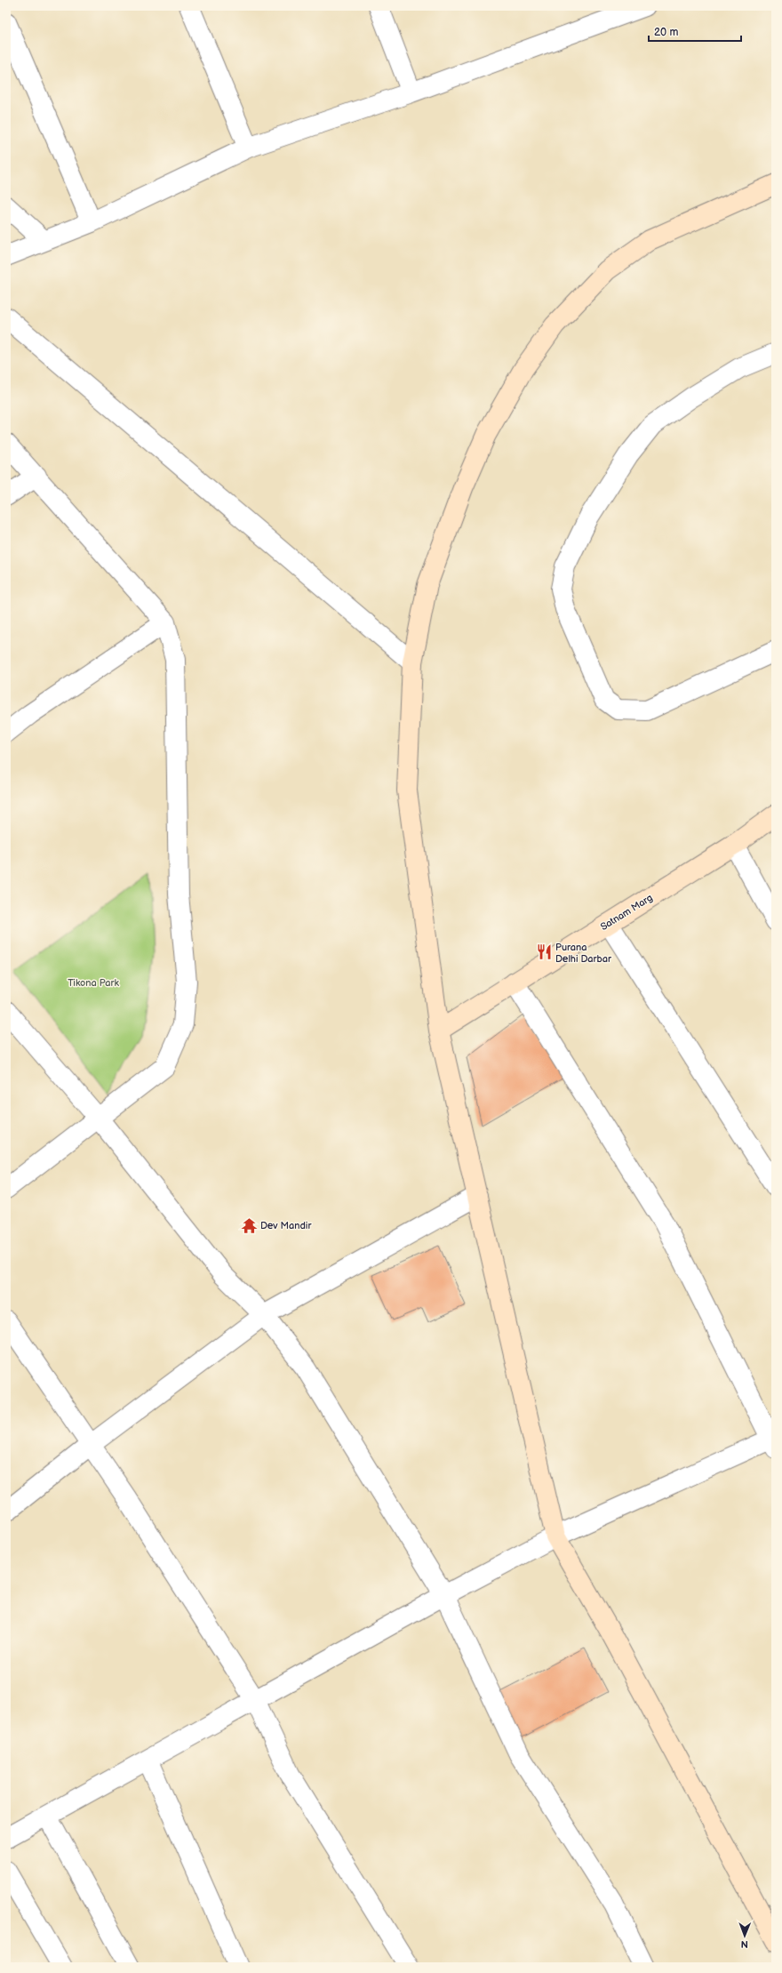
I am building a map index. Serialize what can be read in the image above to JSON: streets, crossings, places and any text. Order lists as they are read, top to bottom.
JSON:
{
  "streets": {
    "street": ["Satnam Marg"]
  },
  "parks": ["Tikona Park"],
  "places": {
    "restaurant": ["Purana Delhi Darbar"],
    "temple": ["Dev Mandir"]
  },
  "scale_bar": "20 m",
  "north": "bottom"
}
